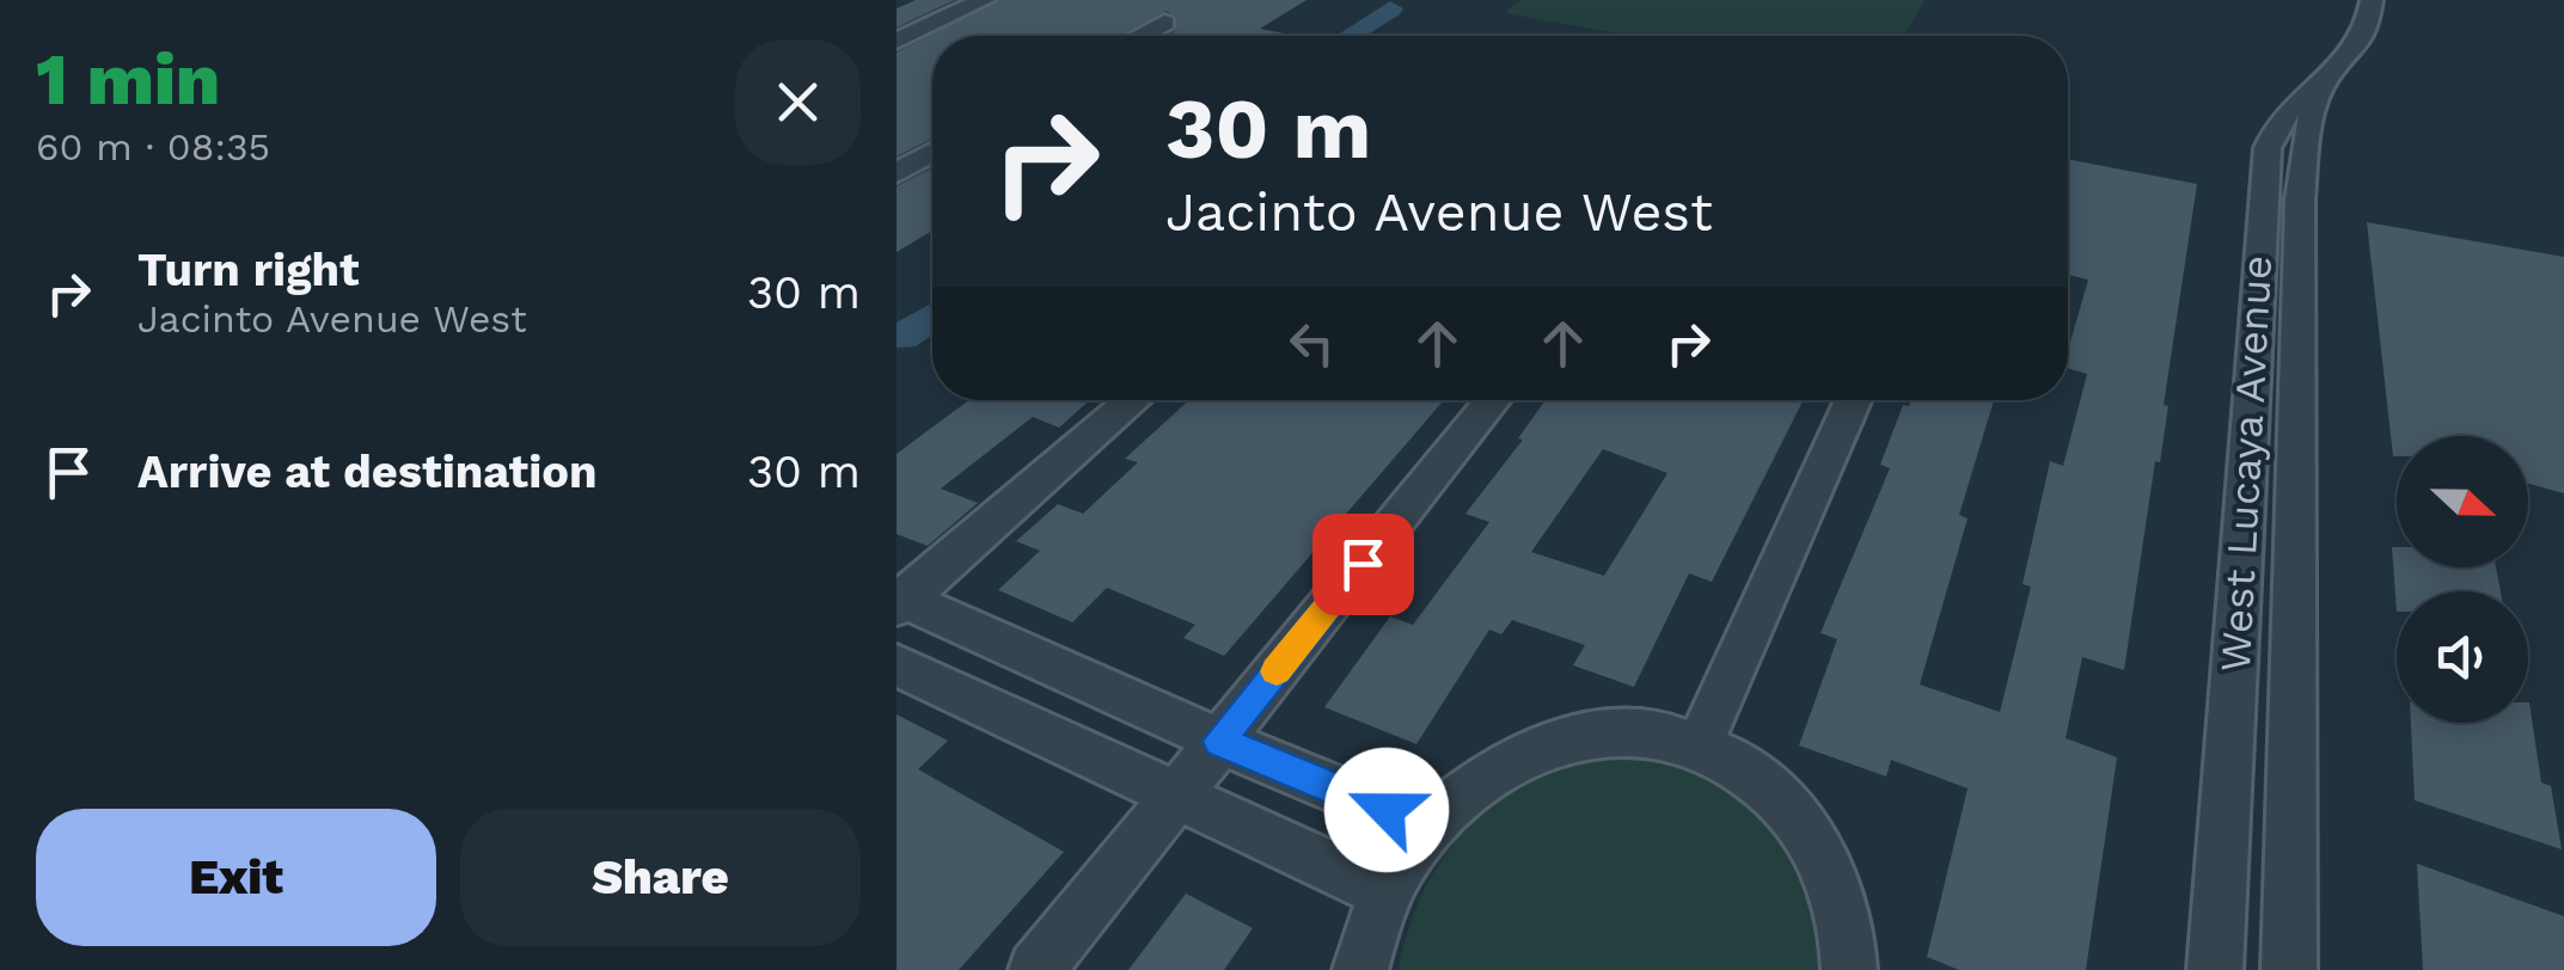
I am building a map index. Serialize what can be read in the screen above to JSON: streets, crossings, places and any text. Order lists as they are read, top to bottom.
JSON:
{
  "streets": {
    "street": ["West Lucaya Avenue"]
  },
  "north": "right",
  "page": {
    "heading": ["1 min", "60 m · 08:35"],
    "turn": ["30 m", "Jacinto Avenue West"],
    "list": [
      {
        "name": "Turn right",
        "note": "Jacinto Avenue West",
        "value": "30 m"
      },
      {
        "name": "Arrive at destination",
        "value": "30 m"
      }
    ],
    "buttons": ["Exit", "Share"]
  }
}
